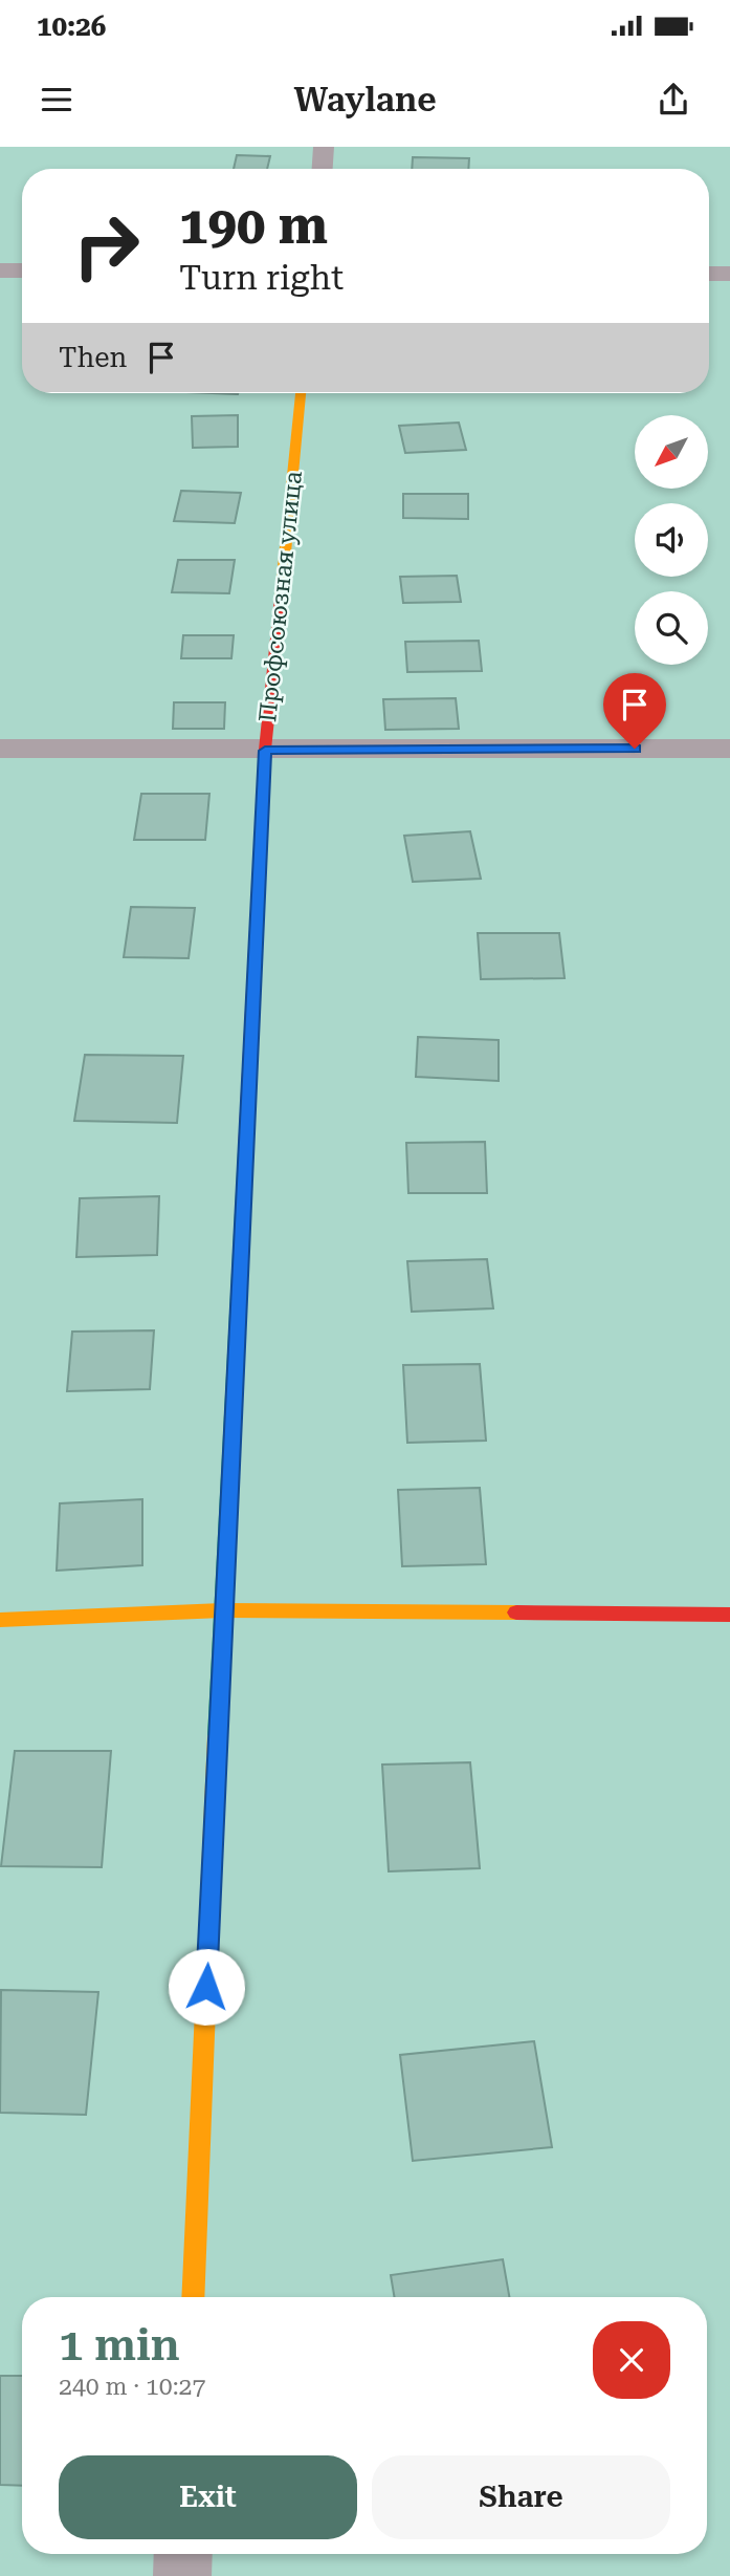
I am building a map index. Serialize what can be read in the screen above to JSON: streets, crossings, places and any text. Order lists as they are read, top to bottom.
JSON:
{
  "streets": {
    "street": ["Профсоюзная улица"]
  },
  "north": "bottom left",
  "page": {
    "status": "10:26",
    "header": "Waylane",
    "turn": ["190 m", "Turn right"],
    "then": "Then",
    "heading": ["1 min", "240 m · 10:27"],
    "buttons": ["Exit", "Share"]
  }
}
